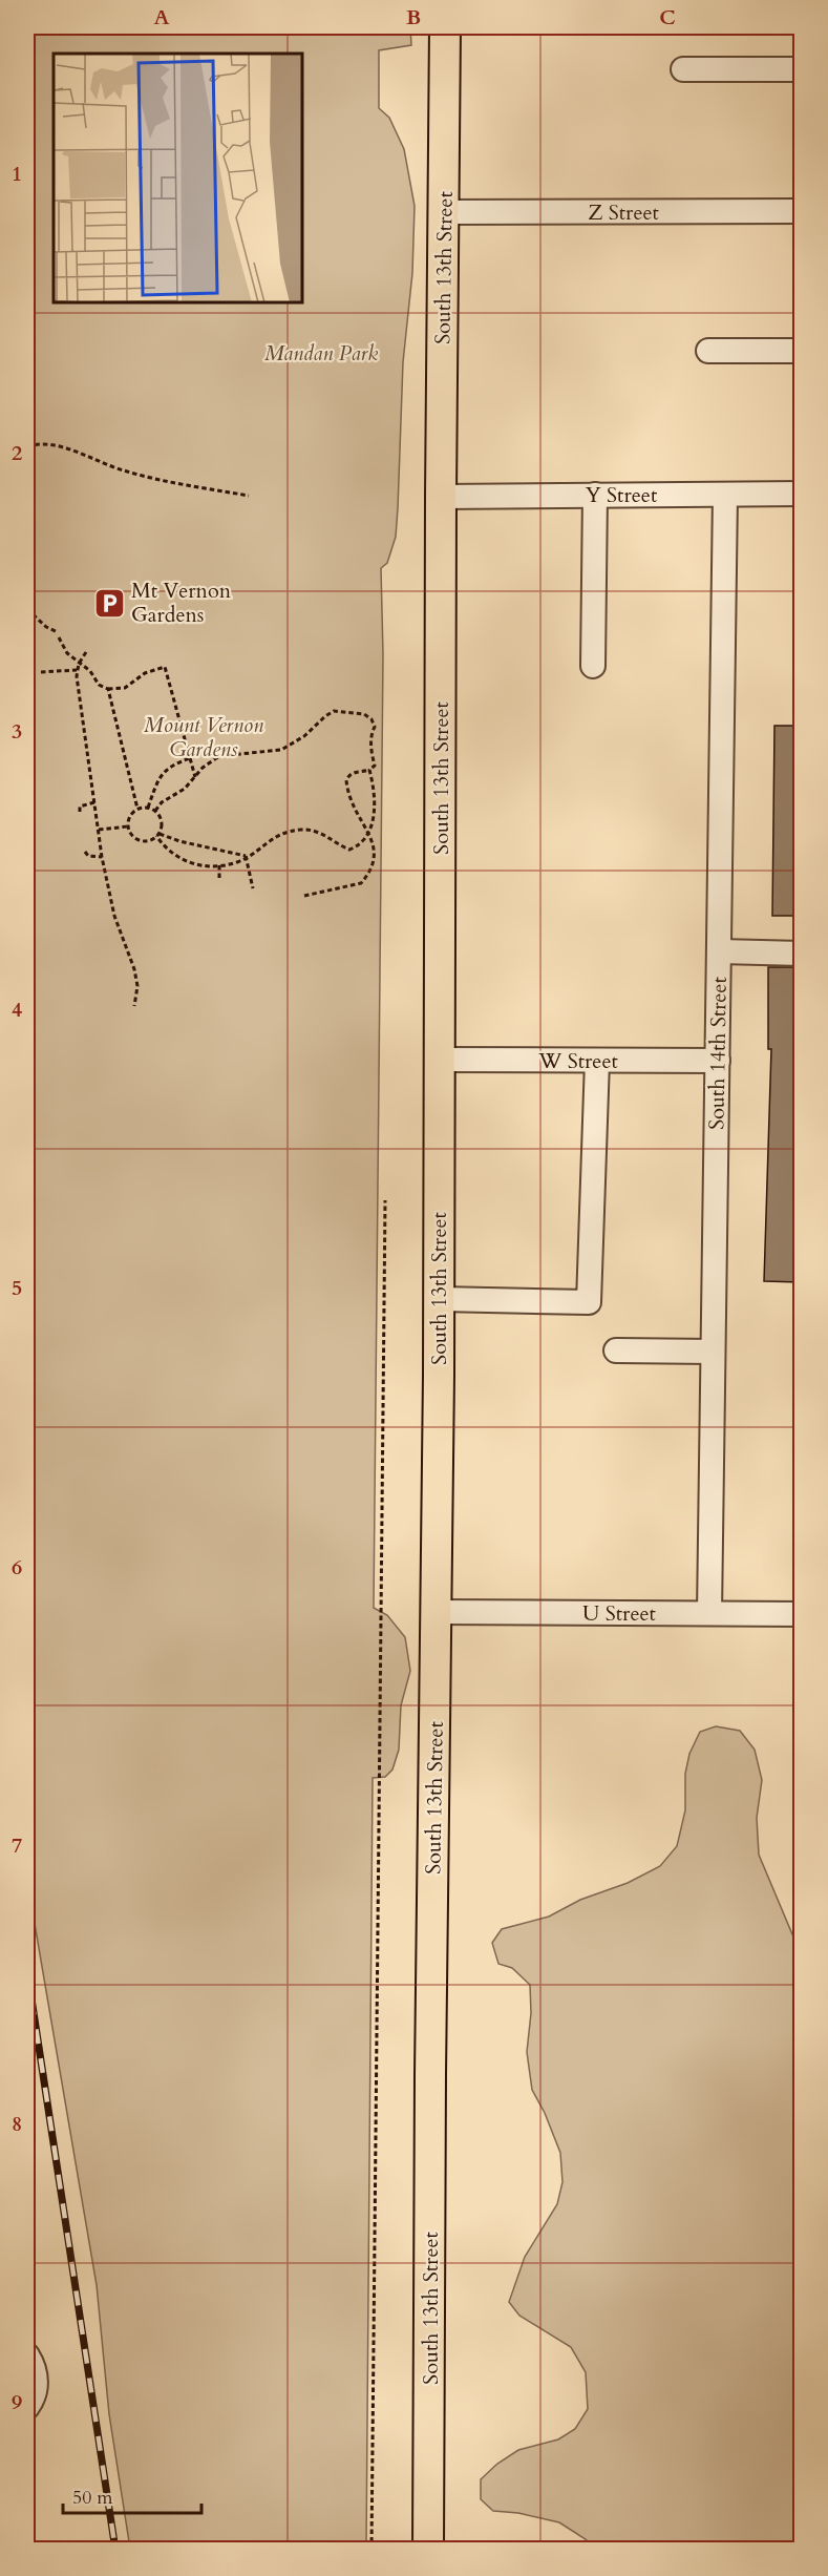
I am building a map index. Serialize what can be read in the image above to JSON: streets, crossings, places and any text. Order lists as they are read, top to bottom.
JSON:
{
  "streets": {
    "main road": ["South 13th Street"],
    "street": [
      "Z Street",
      "Y Street",
      "South 14th Street",
      "W Street",
      "U Street"
    ]
  },
  "crossings": [
    ["Z Street", "South 13th Street"],
    ["South 13th Street", "Y Street"],
    ["South 13th Street", "W Street"],
    ["South 13th Street", "U Street"],
    ["Y Street", "South 14th Street"],
    ["South 14th Street", "W Street"],
    ["South 14th Street", "U Street"]
  ],
  "parks": ["Mandan Park", "Mount Vernon Gardens"],
  "places": {
    "parking": ["Mt Vernon Gardens"]
  },
  "scale_bar": "50 m",
  "grid": {
    "columns": ["A", "B", "C"],
    "rows": [
      "1",
      "2",
      "3",
      "4",
      "5",
      "6",
      "7",
      "8",
      "9"
    ]
  }
}
